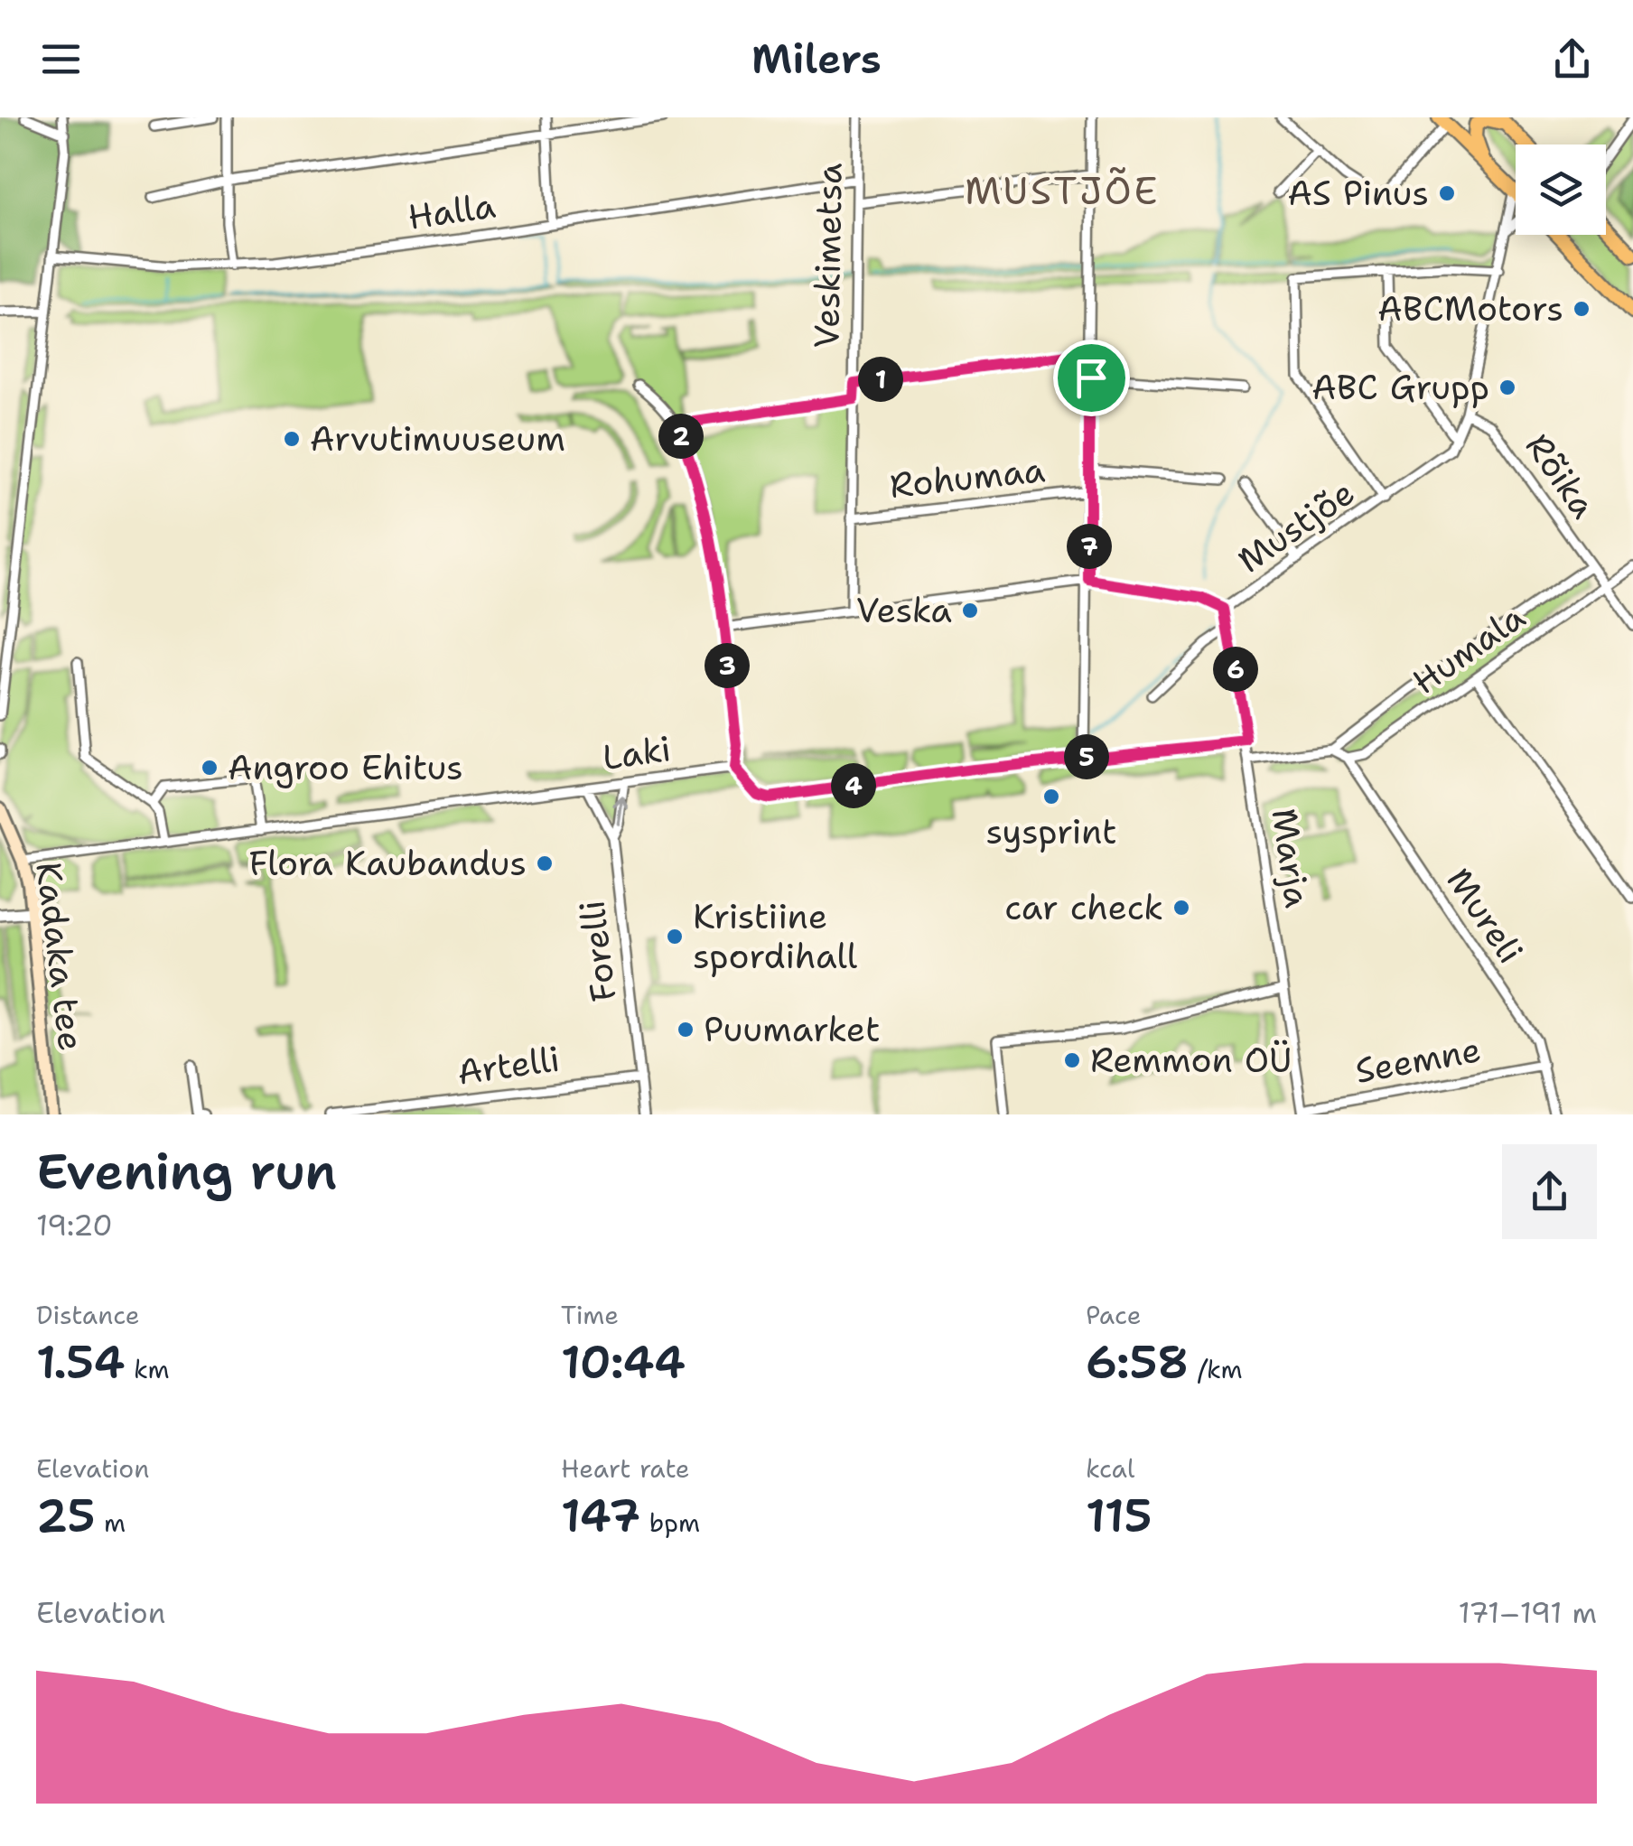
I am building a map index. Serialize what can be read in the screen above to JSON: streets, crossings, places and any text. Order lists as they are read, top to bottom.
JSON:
{
  "streets": {
    "main road": ["Kadaka tee"],
    "street": [
      "Halla",
      "Veskimetsa",
      "Rõika",
      "Rohumaa",
      "Mustjõe",
      "Humala",
      "Laki",
      "Marja",
      "Mureli",
      "Forelli",
      "Seemne",
      "Artelli"
    ]
  },
  "crossings": [
    ["Halla", "Veskimetsa"],
    ["Veskimetsa", "Rohumaa"],
    ["Veskimetsa", "Mustjõe"],
    ["Rõika", "Mustjõe"],
    ["Rõika", "Humala"],
    ["Mustjõe", "Marja"],
    ["Humala", "Mureli"],
    ["Laki", "Forelli"],
    ["Laki", "Kadaka tee"],
    ["Marja", "Seemne"],
    ["Mureli", "Seemne"],
    ["Forelli", "Artelli"]
  ],
  "districts": ["MUSTJÕE"],
  "places": [
    "AS Pinus",
    "ABCMotors",
    "ABC Grupp",
    "Arvutimuuseum",
    "Veska",
    "Angroo Ehitus",
    "sysprint",
    "Flora Kaubandus",
    "car check",
    "Kristiine spordihall",
    "Puumarket",
    "Remmon OÜ"
  ],
  "page": {
    "header": "Milers",
    "pins": [
      "1",
      "2",
      "7",
      "3",
      "6",
      "5",
      "4"
    ],
    "heading": ["Evening run", "19:20"],
    "stats": [
      ["Distance", "1.54 km"],
      ["Time", "10:44"],
      ["Pace", "6:58 /km"],
      ["Elevation", "25 m"],
      ["Heart rate", "147 bpm"],
      ["kcal", "115"]
    ],
    "chart": ["Elevation", "171–191 m"]
  }
}
